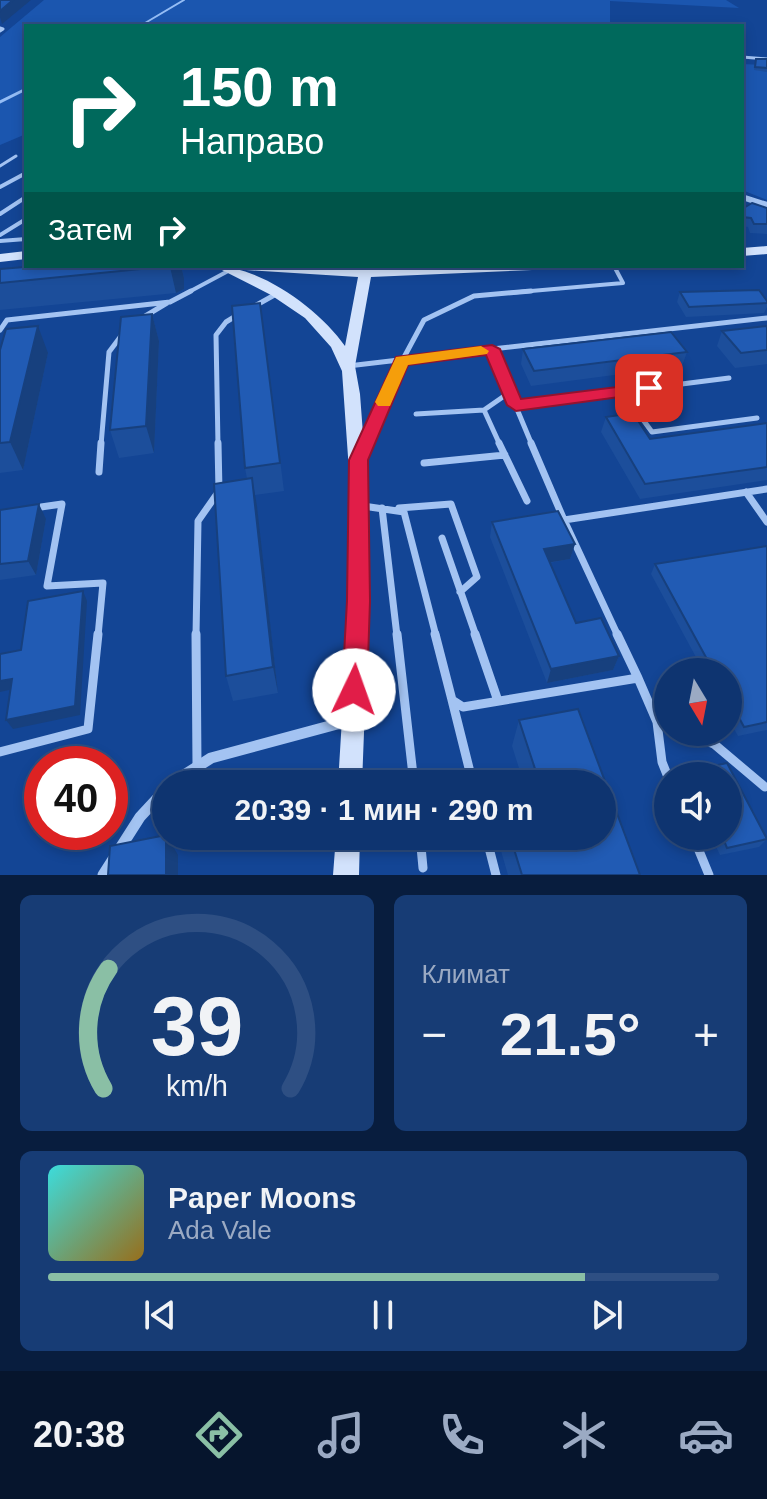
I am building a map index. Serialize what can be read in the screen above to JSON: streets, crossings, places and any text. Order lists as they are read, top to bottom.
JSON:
{
  "north": "bottom",
  "page": {
    "turn": ["150 m", "Направо"],
    "then": "Затем",
    "limit": "40",
    "trip": "20:39 · 1 мин · 290 m",
    "tile": "Климат",
    "heat": ["−", "21.5°", "+"],
    "song": ["Paper Moons", "Ada Vale"],
    "tabs": "20:38",
    "gauge": ["39", "km/h"]
  }
}
